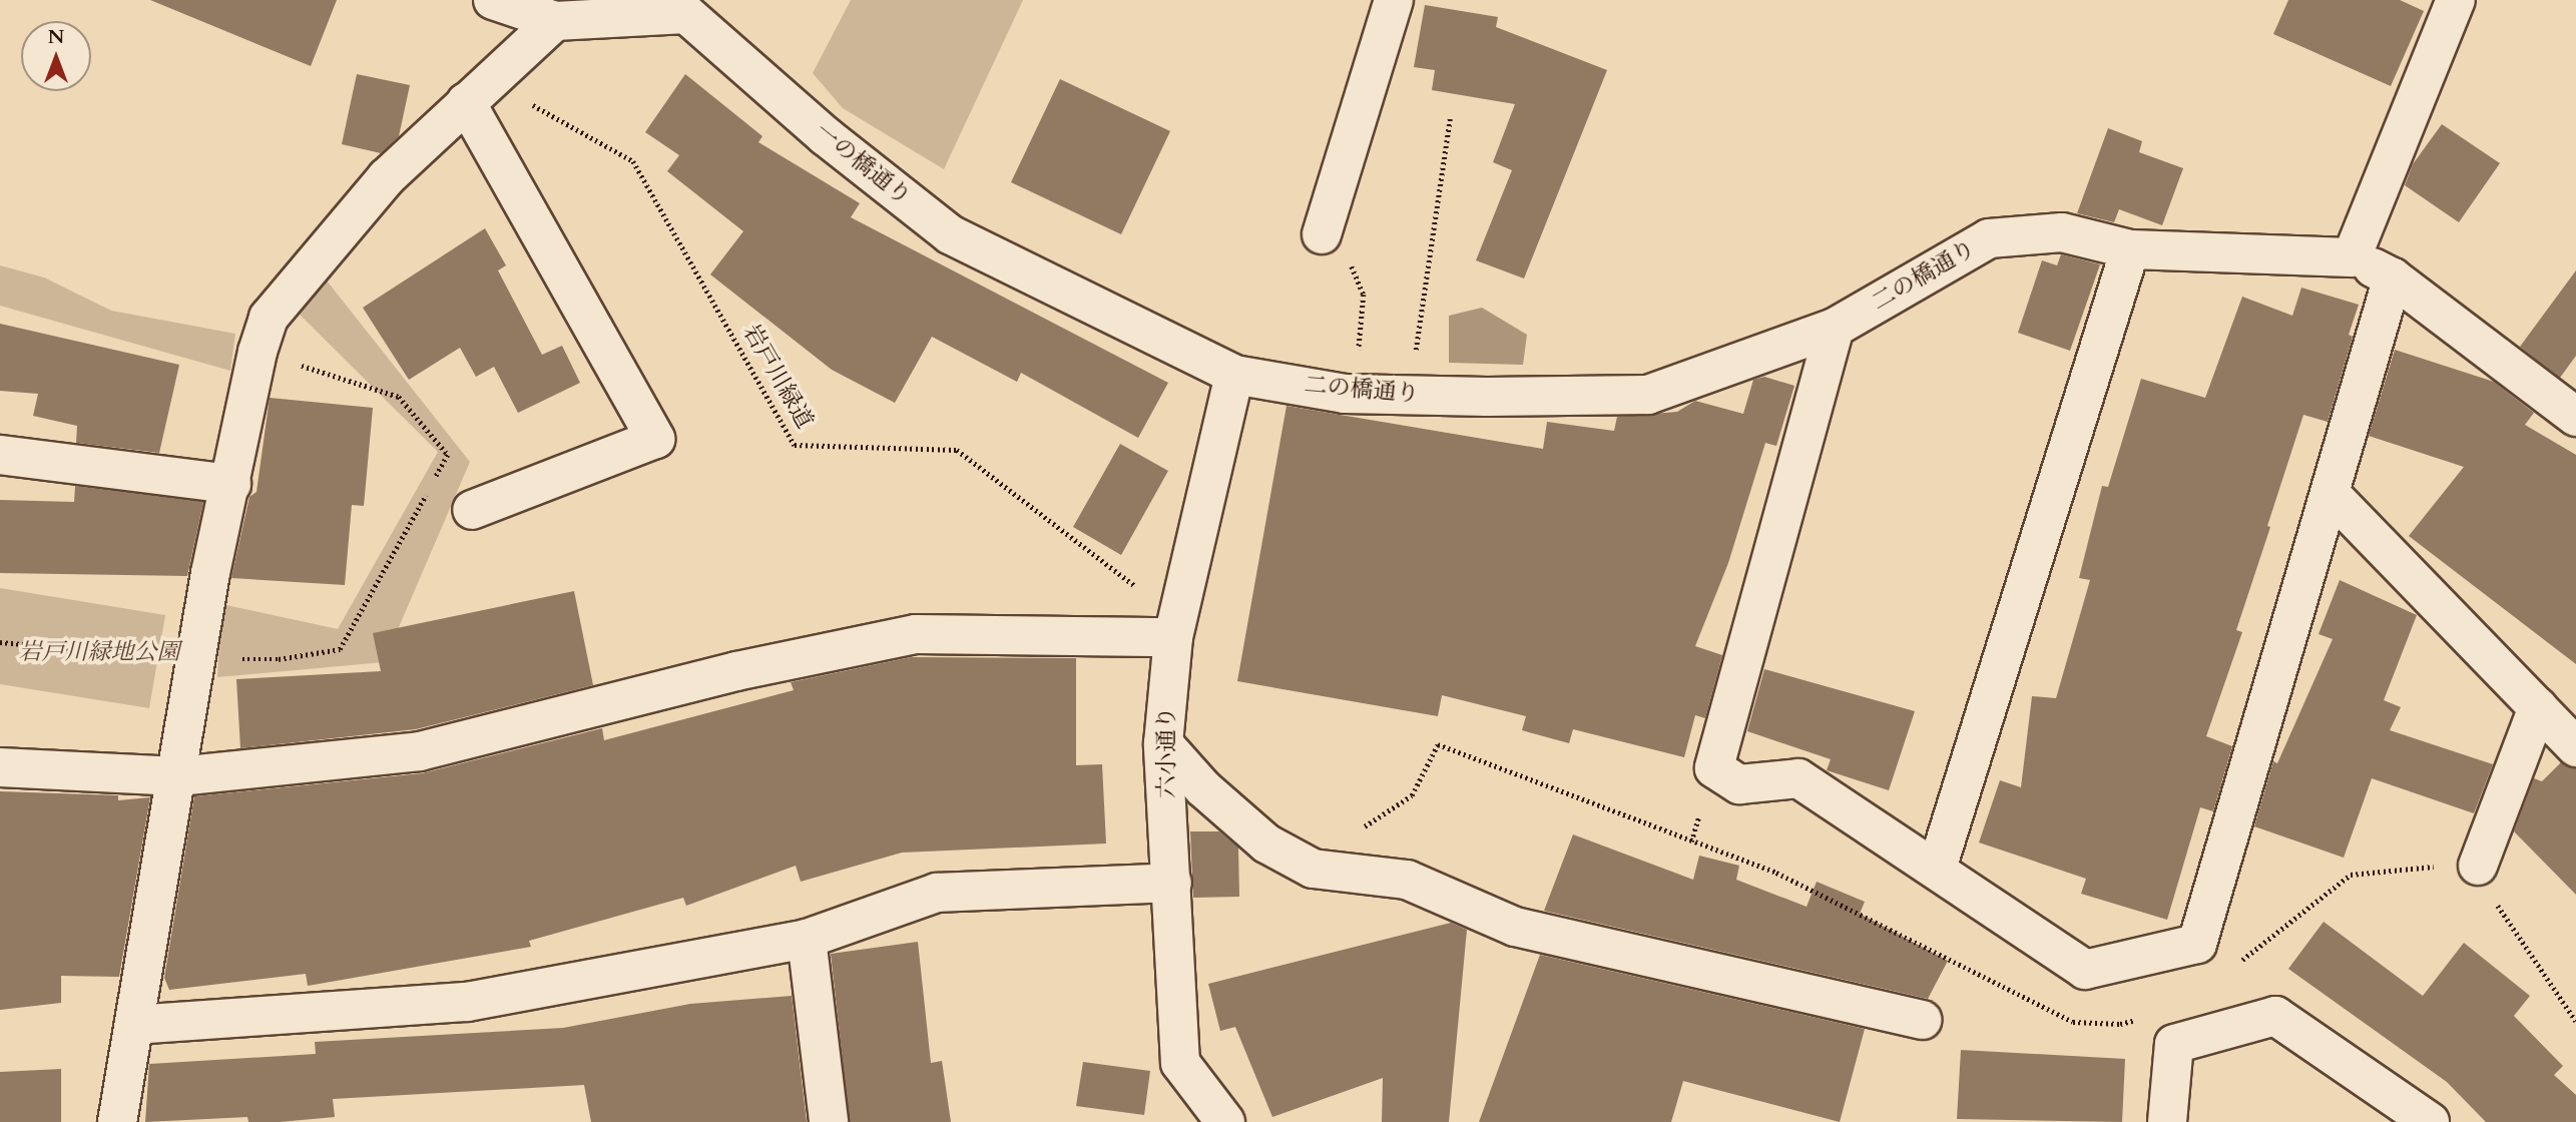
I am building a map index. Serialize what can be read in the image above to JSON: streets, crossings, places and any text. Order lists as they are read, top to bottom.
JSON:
{
  "streets": {
    "street": ["一の橋通り", "二の橋通り", "六小通り"],
    "path": ["岩戸川緑道"]
  },
  "crossings": [
    ["一の橋通り", "二の橋通り"],
    ["一の橋通り", "六小通り"],
    ["二の橋通り", "六小通り"],
    ["岩戸川緑道", "六小通り"]
  ],
  "parks": ["岩戸川緑地公園"],
  "north": "top"
}
